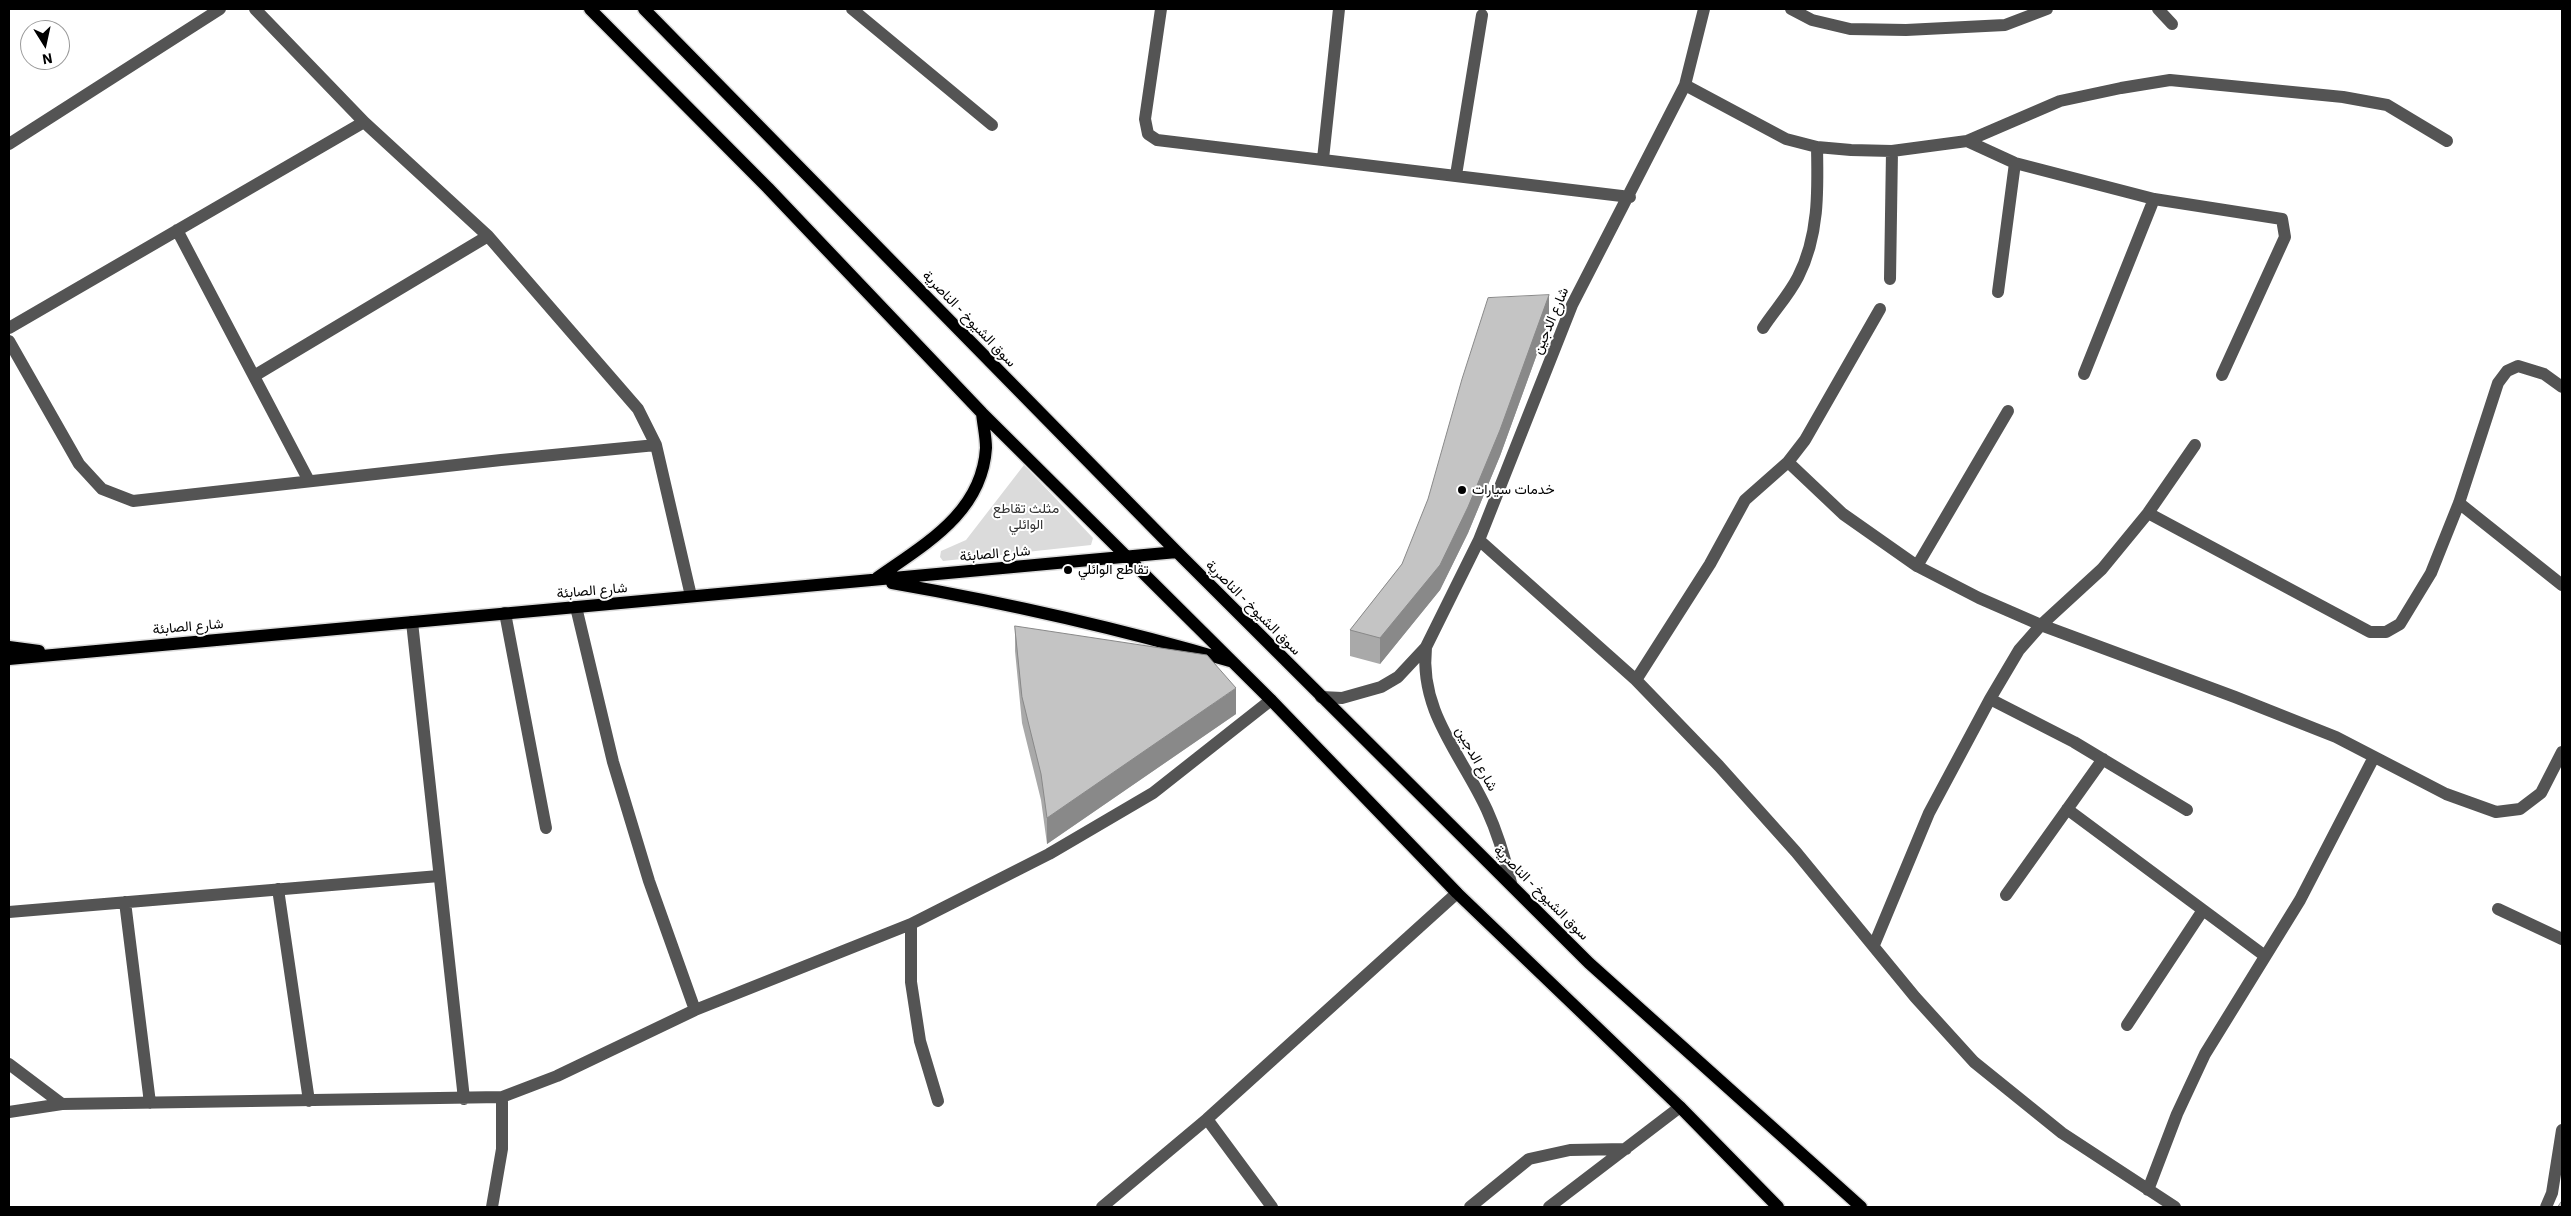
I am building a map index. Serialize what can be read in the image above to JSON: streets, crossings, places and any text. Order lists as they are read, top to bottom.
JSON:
{
  "streets": {
    "main road": ["سوق الشيوخ - الناصرية", "شارع الصابئة"],
    "street": ["شارع الدجين"]
  },
  "crossings": [
    ["سوق الشيوخ - الناصرية", "شارع الدجين"],
    ["سوق الشيوخ - الناصرية", "شارع الصابئة"]
  ],
  "parks": ["مثلث تقاطع الوائلي"],
  "places": ["خدمات سيارات", "تقاطع الوائلي"],
  "north": "bottom"
}
